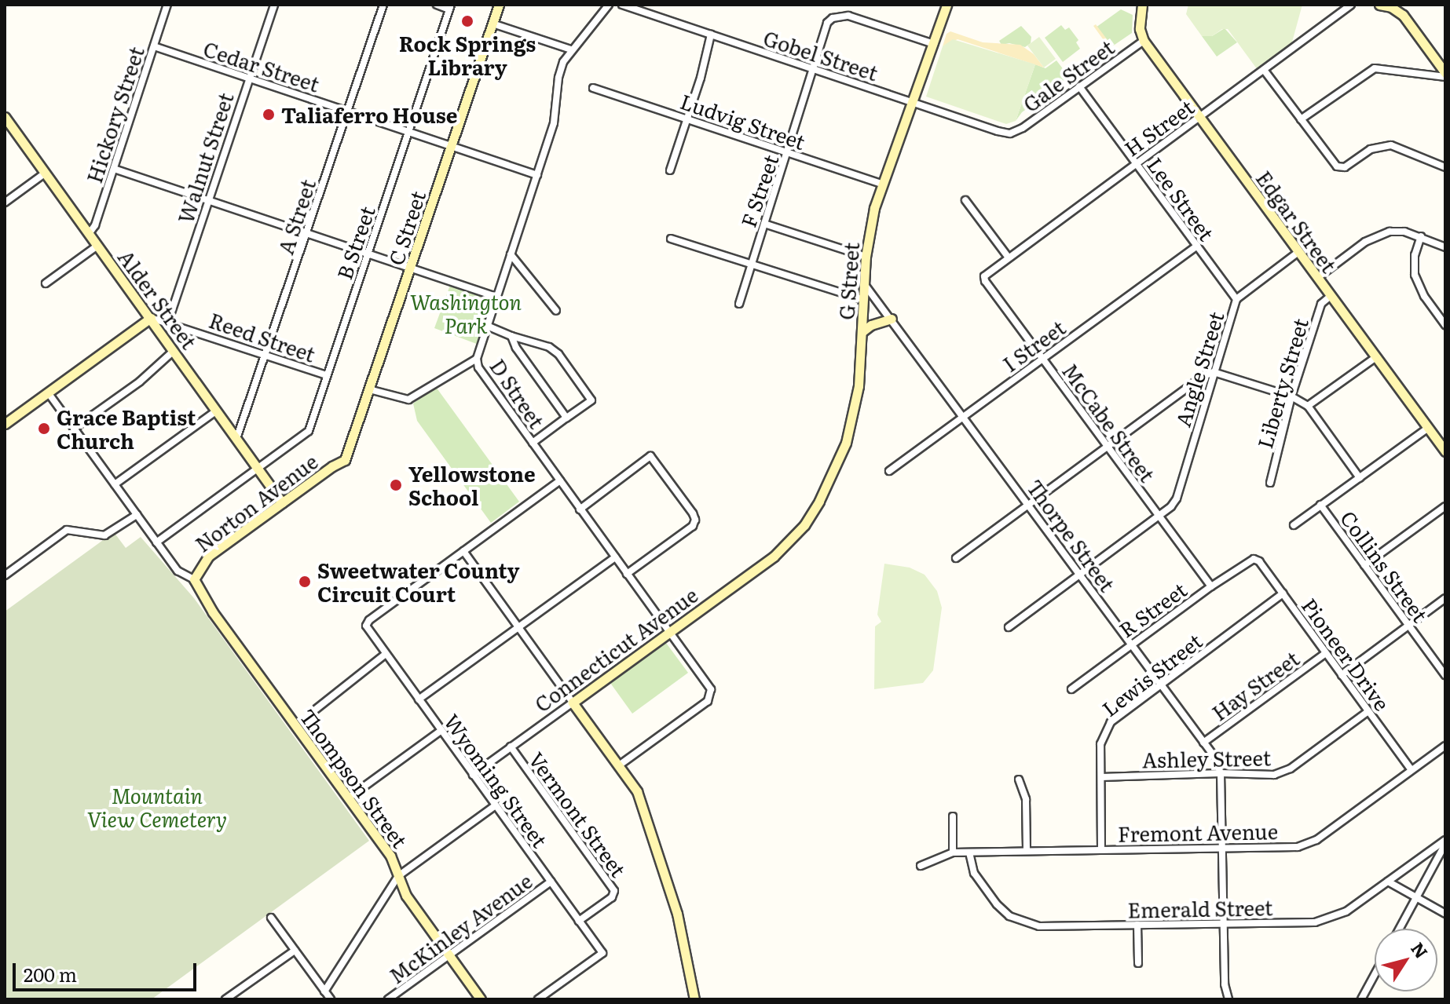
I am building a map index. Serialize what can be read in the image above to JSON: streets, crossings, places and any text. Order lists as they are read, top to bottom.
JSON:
{
  "streets": {
    "street": [
      "Gobel Street",
      "Cedar Street",
      "Gale Street",
      "Hickory Street",
      "Ludvig Street",
      "H Street",
      "Walnut Street",
      "F Street",
      "Lee Street",
      "A Street",
      "Edgar Street",
      "C Street",
      "B Street",
      "G Street",
      "Alder Street",
      "Reed Street",
      "I Street",
      "Angle Street",
      "Liberty Street",
      "D Street",
      "McCabe Street",
      "Norton Avenue",
      "Thorpe Street",
      "Collins Street",
      "R Street",
      "Connecticut Avenue",
      "Pioneer Drive",
      "Lewis Street",
      "Hay Street",
      "Ashley Street",
      "Thompson Street",
      "Wyoming Street",
      "Vermont Street",
      "Fremont Avenue",
      "Emerald Street",
      "McKinley Avenue"
    ]
  },
  "crossings": [
    ["Gobel Street", "Gale Street"],
    ["Gobel Street", "F Street"],
    ["Gobel Street", "G Street"],
    ["Cedar Street", "Hickory Street"],
    ["Cedar Street", "Walnut Street"],
    ["Cedar Street", "A Street"],
    ["Cedar Street", "C Street"],
    ["Cedar Street", "B Street"],
    ["Cedar Street", "D Street"],
    ["Gale Street", "Lee Street"],
    ["Gale Street", "Edgar Street"],
    ["Hickory Street", "Alder Street"],
    ["Ludvig Street", "F Street"],
    ["Ludvig Street", "G Street"],
    ["H Street", "Lee Street"],
    ["H Street", "Edgar Street"],
    ["H Street", "McCabe Street"],
    ["Walnut Street", "Reed Street"],
    ["F Street", "G Street"],
    ["Lee Street", "I Street"],
    ["Lee Street", "Angle Street"],
    ["A Street", "Alder Street"],
    ["A Street", "Reed Street"],
    ["Edgar Street", "Angle Street"],
    ["Edgar Street", "Liberty Street"],
    ["C Street", "Norton Avenue"],
    ["B Street", "Alder Street"],
    ["B Street", "Reed Street"],
    ["G Street", "Thorpe Street"],
    ["G Street", "Connecticut Avenue"],
    ["Alder Street", "Reed Street"],
    ["Alder Street", "Norton Avenue"],
    ["I Street", "McCabe Street"],
    ["I Street", "Thorpe Street"],
    ["Angle Street", "McCabe Street"],
    ["Angle Street", "Thorpe Street"],
    ["D Street", "Connecticut Avenue"],
    ["McCabe Street", "R Street"],
    ["Norton Avenue", "Thompson Street"],
    ["Thorpe Street", "R Street"],
    ["Thorpe Street", "Lewis Street"],
    ["Thorpe Street", "Hay Street"],
    ["Thorpe Street", "Ashley Street"],
    ["R Street", "Pioneer Drive"],
    ["Connecticut Avenue", "Wyoming Street"],
    ["Connecticut Avenue", "Vermont Street"],
    ["Pioneer Drive", "Lewis Street"],
    ["Pioneer Drive", "Hay Street"],
    ["Pioneer Drive", "Ashley Street"],
    ["Pioneer Drive", "Fremont Avenue"],
    ["Lewis Street", "Ashley Street"],
    ["Lewis Street", "Fremont Avenue"],
    ["Thompson Street", "McKinley Avenue"],
    ["Wyoming Street", "Vermont Street"],
    ["Wyoming Street", "McKinley Avenue"],
    ["Fremont Avenue", "Emerald Street"]
  ],
  "parks": ["Washington Park", "Mountain View Cemetery"],
  "places": [
    "Rock Springs Library",
    "Taliaferro House",
    "Grace Baptist Church",
    "Yellowstone School",
    "Sweetwater County Circuit Court"
  ],
  "scale_bar": "200 m",
  "north": "top right"
}
